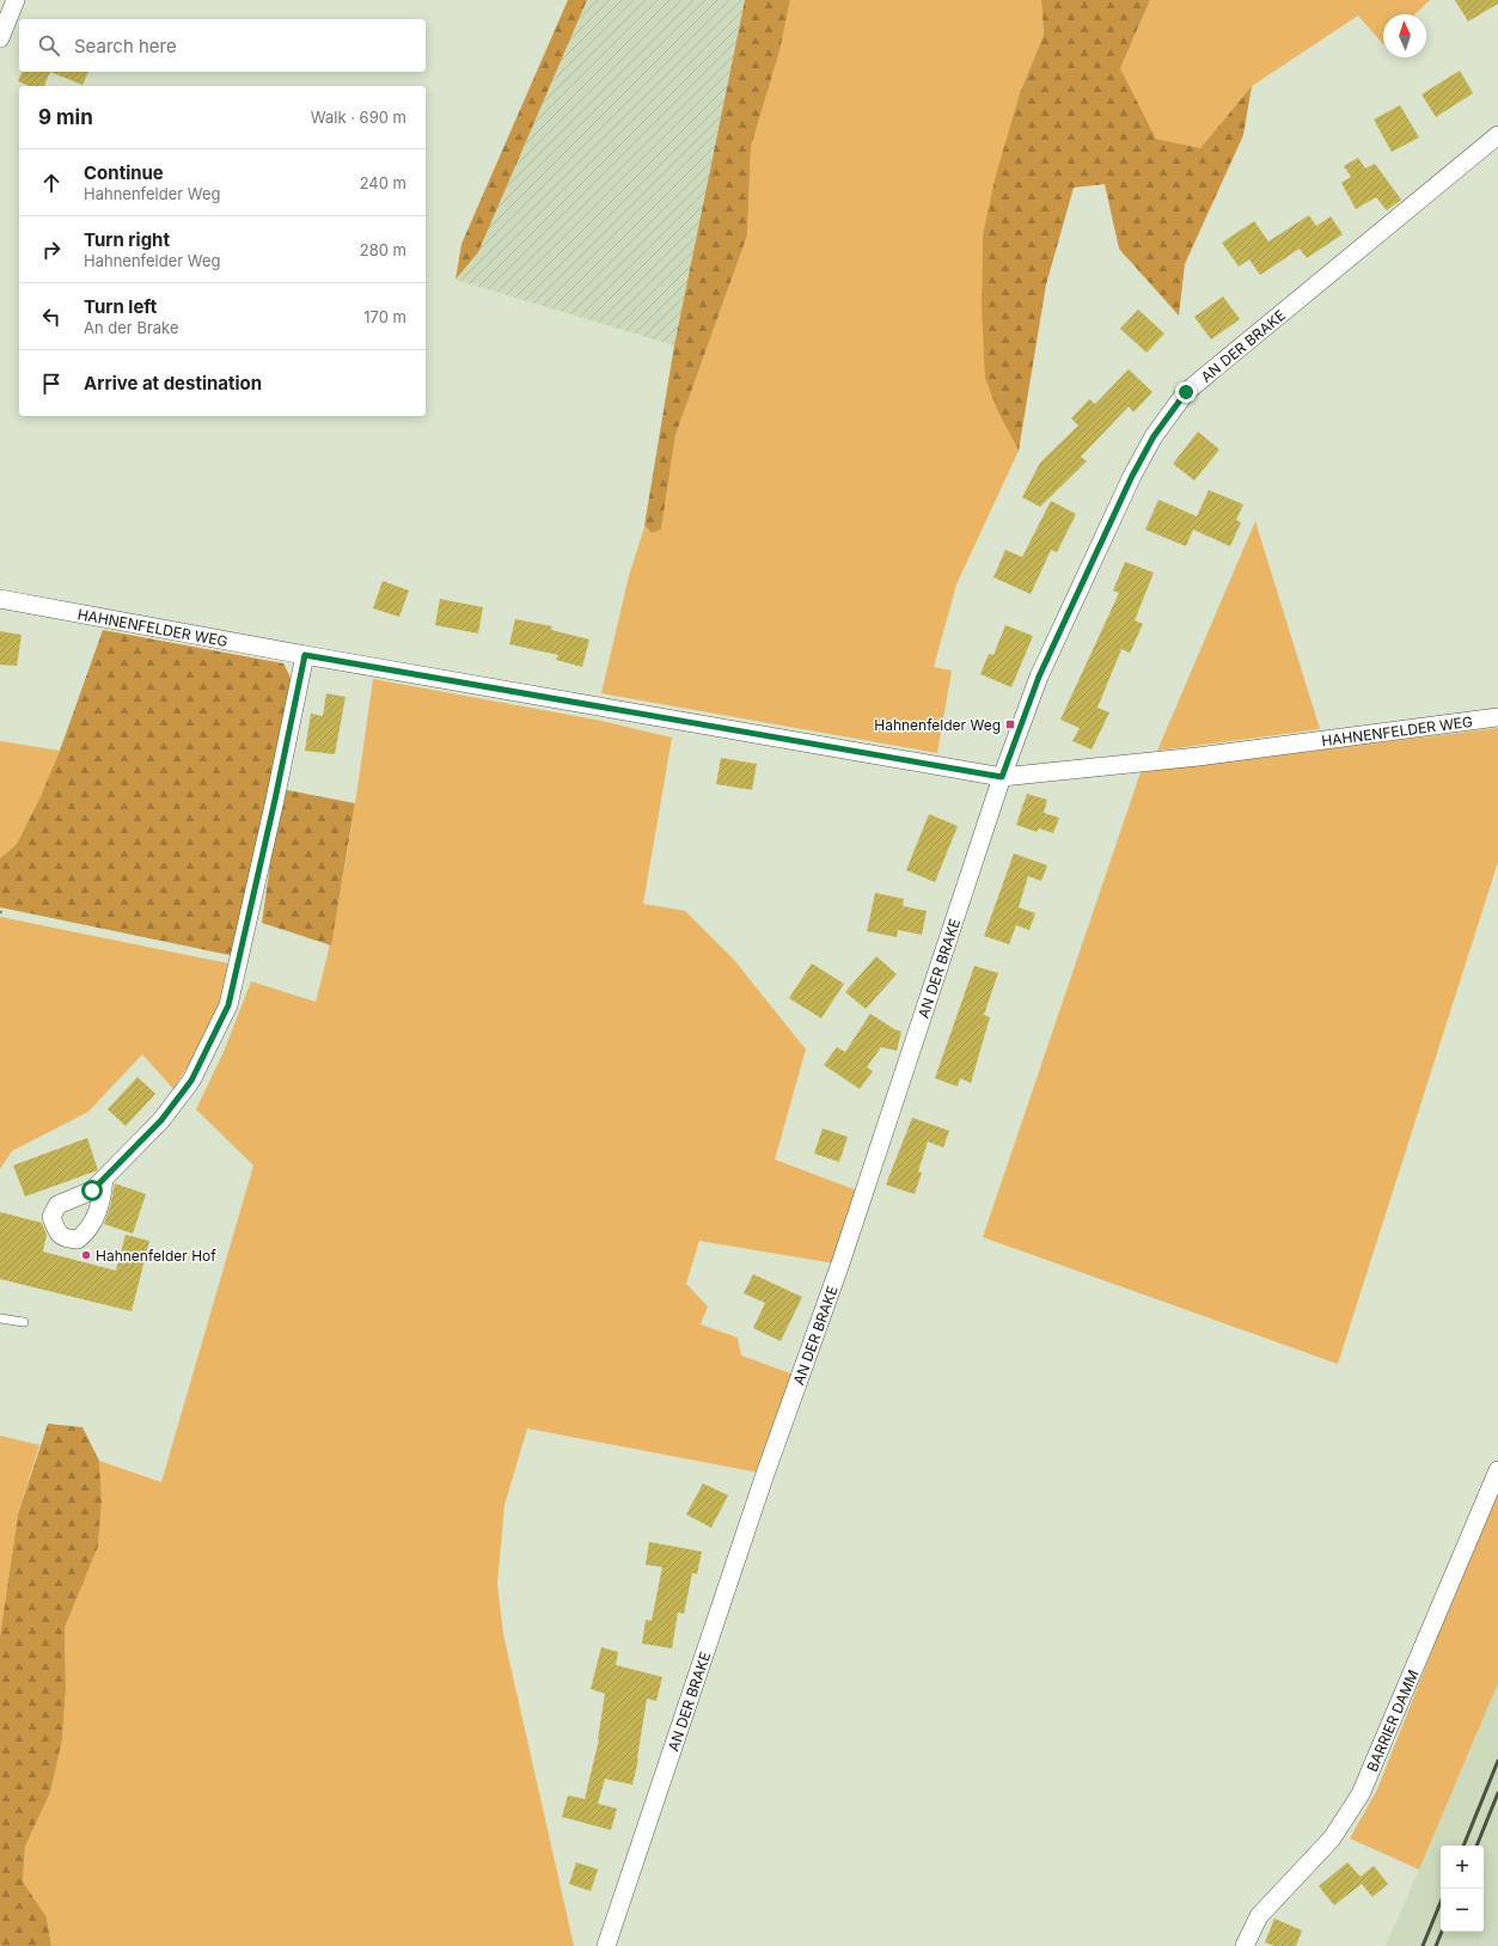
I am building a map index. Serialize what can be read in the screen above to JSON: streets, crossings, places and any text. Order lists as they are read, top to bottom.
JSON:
{
  "streets": {
    "street": ["AN DER BRAKE", "HAHNENFELDER WEG", "BARRIER DAMM"]
  },
  "crossings": [
    ["AN DER BRAKE", "HAHNENFELDER WEG"]
  ],
  "places": {
    "transit": ["Hahnenfelder Weg"],
    "other": ["Hahnenfelder Hof"]
  },
  "north": "top",
  "page": {
    "search": "Search here",
    "heading": ["9 min", "Walk · 690 m"],
    "list": [
      ["Continue", "Hahnenfelder Weg", "240 m"],
      ["Turn right", "Hahnenfelder Weg", "280 m"],
      ["Turn left", "An der Brake", "170 m"],
      "Arrive at destination"
    ],
    "map_buttons": ["+", "−"]
  }
}
